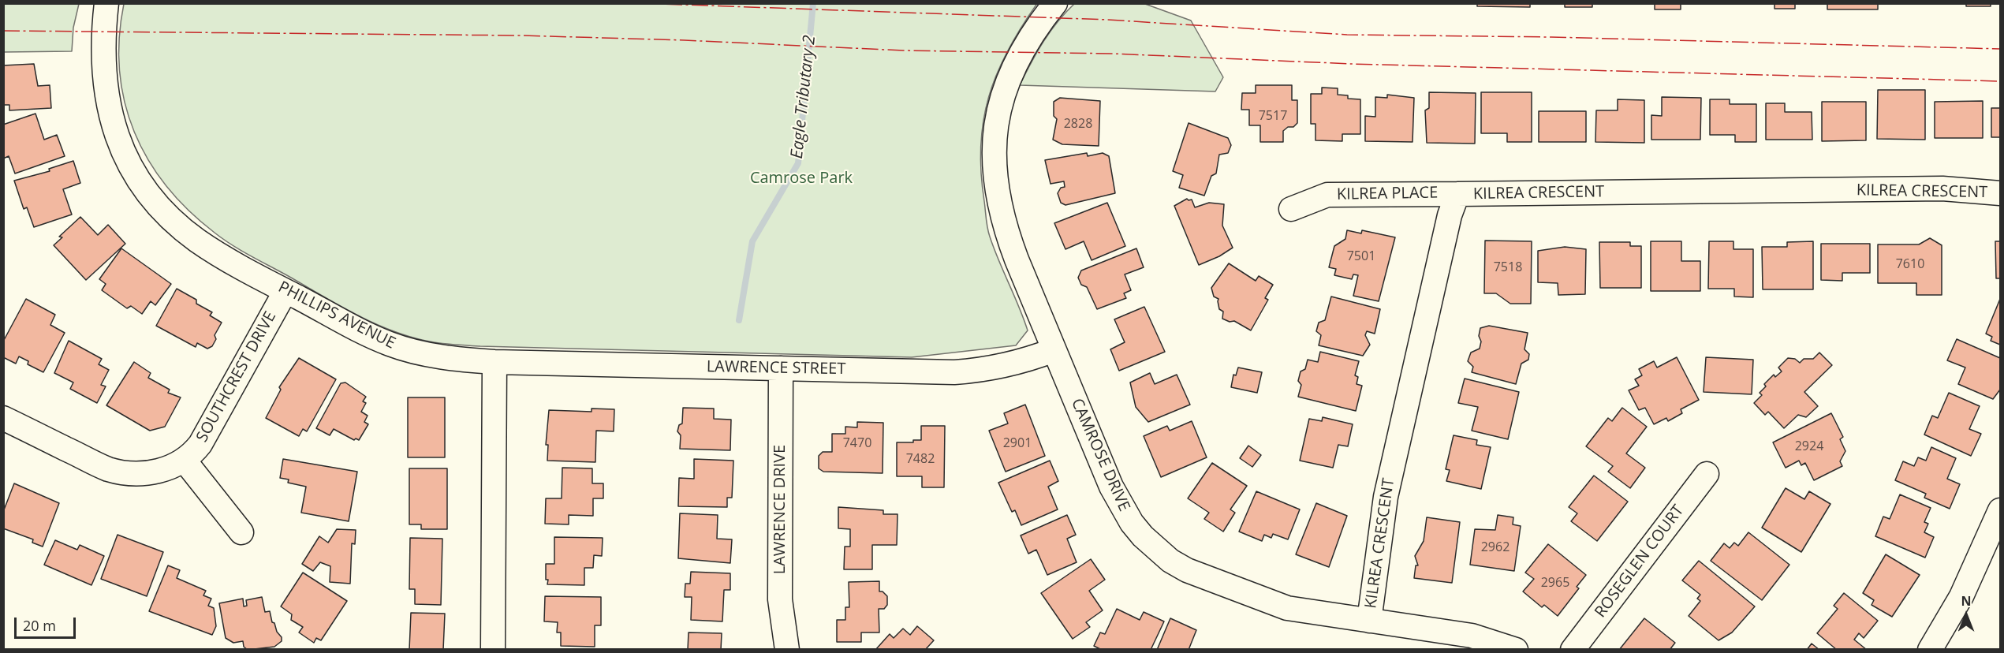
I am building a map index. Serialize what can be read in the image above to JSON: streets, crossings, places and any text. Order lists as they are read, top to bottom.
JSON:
{
  "streets": {
    "street": [
      "KILREA CRESCENT",
      "KILREA PLACE",
      "PHILLIPS AVENUE",
      "LAWRENCE STREET",
      "SOUTHCREST DRIVE",
      "CAMROSE DRIVE",
      "LAWRENCE DRIVE",
      "ROSEGLEN COURT"
    ]
  },
  "crossings": [
    ["KILREA CRESCENT", "KILREA PLACE"],
    ["KILREA CRESCENT", "CAMROSE DRIVE"],
    ["PHILLIPS AVENUE", "LAWRENCE STREET"],
    ["PHILLIPS AVENUE", "SOUTHCREST DRIVE"],
    ["LAWRENCE STREET", "CAMROSE DRIVE"],
    ["LAWRENCE STREET", "LAWRENCE DRIVE"]
  ],
  "water": ["Eagle Tributary 2"],
  "parks": ["Camrose Park"],
  "house_numbers": [
    "7517",
    "2828",
    "7501",
    "7610",
    "7518",
    "7470",
    "2901",
    "2924",
    "7482",
    "2962",
    "2965"
  ],
  "scale_bar": "20 m",
  "north": "top"
}
